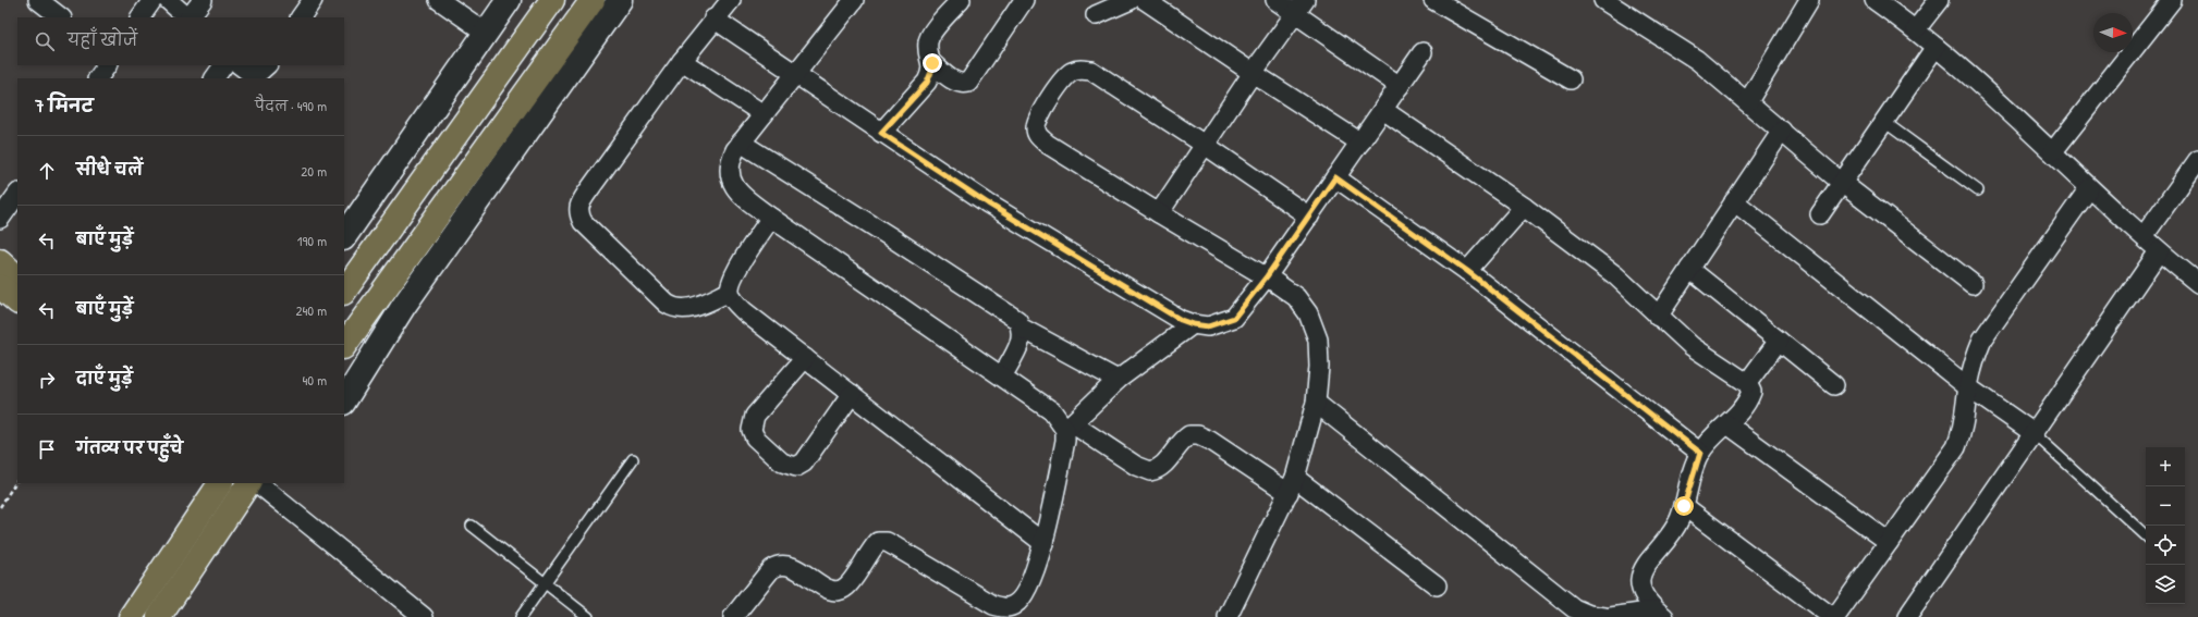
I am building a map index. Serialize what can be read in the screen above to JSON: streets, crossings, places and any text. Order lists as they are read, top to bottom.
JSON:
{
  "north": "right",
  "page": {
    "search": "यहाँ खोजें",
    "heading": ["7 मिनट", "पैदल · 490 m"],
    "list": [
      ["सीधे चलें", "20 m"],
      ["बाएँ मुड़ें", "190 m"],
      ["बाएँ मुड़ें", "240 m"],
      ["दाएँ मुड़ें", "40 m"],
      "गंतव्य पर पहुँचे"
    ],
    "map_buttons": ["+", "−"]
  }
}
